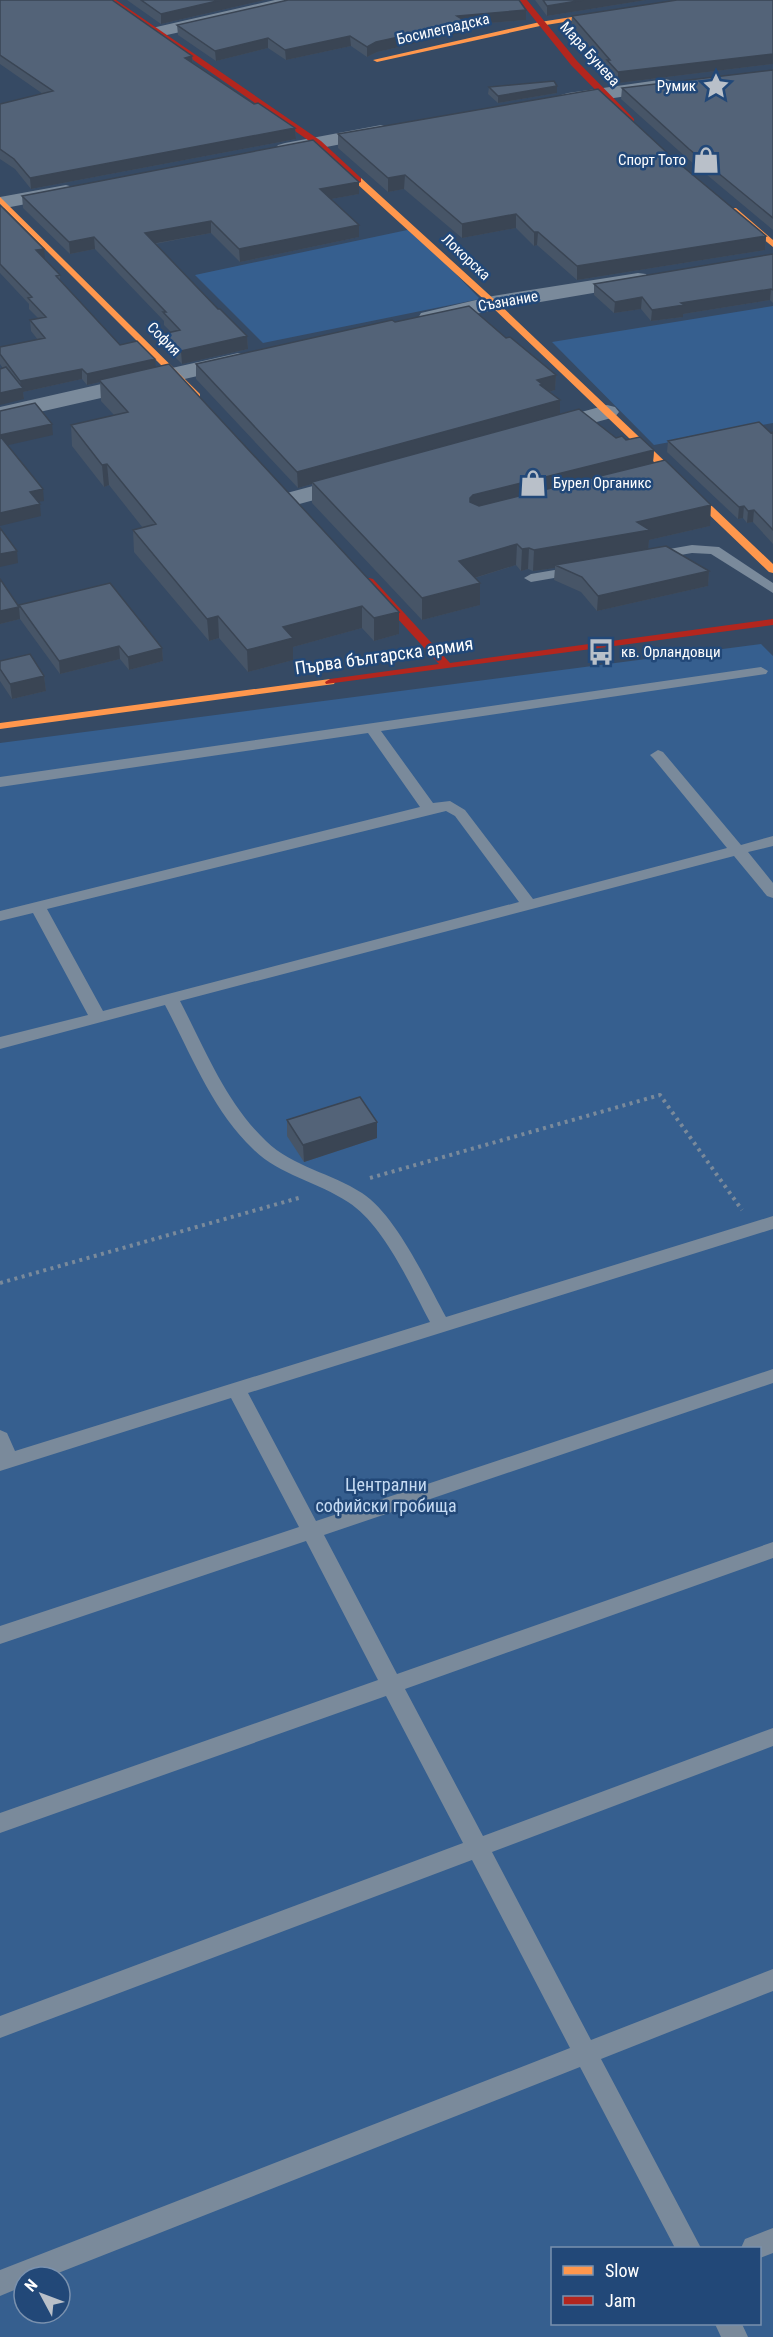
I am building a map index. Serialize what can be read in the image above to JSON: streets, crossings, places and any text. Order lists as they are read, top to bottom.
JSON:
{
  "streets": {
    "street": [
      "Босилеградска",
      "Мара Бунева",
      "Локорска",
      "Съзнание",
      "София",
      "Първа българска армия"
    ]
  },
  "crossings": [
    ["Босилеградска", "Мара Бунева"],
    ["Локорска", "Съзнание"]
  ],
  "parks": ["Централни софийски гробища"],
  "places": {
    "place": ["Румик"],
    "shop": ["Спорт Тото", "Бурел Органикс"],
    "bus stop": ["кв. Орландовци"]
  },
  "legend": ["Slow", "Jam"],
  "north": "top left"
}
